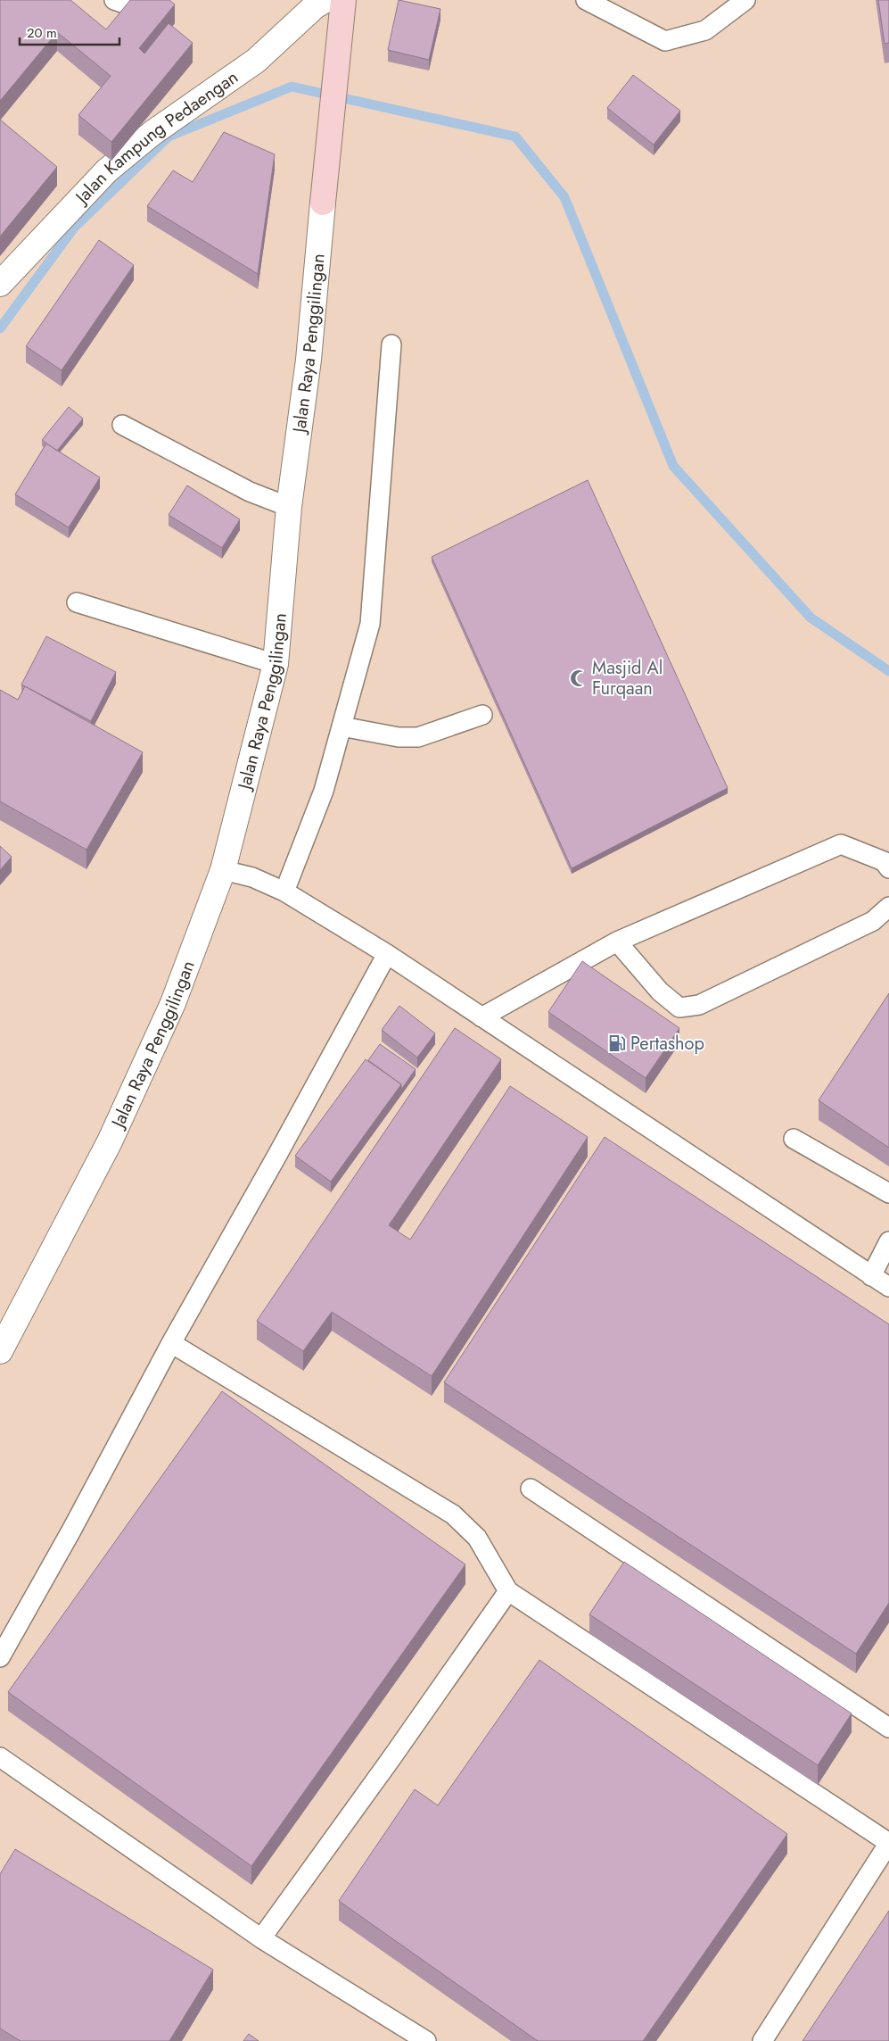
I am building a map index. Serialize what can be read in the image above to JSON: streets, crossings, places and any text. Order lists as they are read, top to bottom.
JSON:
{
  "streets": {
    "main road": ["Jalan Raya Penggilingan"],
    "street": ["Jalan Kampung Pedaengan"]
  },
  "crossings": [
    ["Jalan Kampung Pedaengan", "Jalan Raya Penggilingan"]
  ],
  "places": {
    "mosque": ["Masjid Al Furqaan"],
    "fuel station": ["Pertashop"]
  },
  "scale_bar": "20 m"
}
